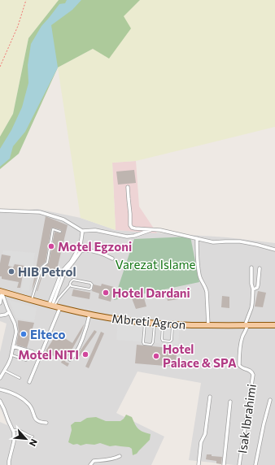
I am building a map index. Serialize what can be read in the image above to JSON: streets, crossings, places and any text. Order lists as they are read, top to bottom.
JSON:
{
  "streets": {
    "main road": ["Mbreti Agron"],
    "street": ["Isak Ibrahimi"]
  },
  "crossings": [
    ["Mbreti Agron", "Isak Ibrahimi"]
  ],
  "parks": ["Varezat Islame"],
  "places": [
    "Motel Egzoni",
    "HIB Petrol",
    "Hotel Dardani",
    "Elteco",
    "Motel NITI",
    "Hotel Palace & SPA"
  ],
  "north": "bottom right"
}
